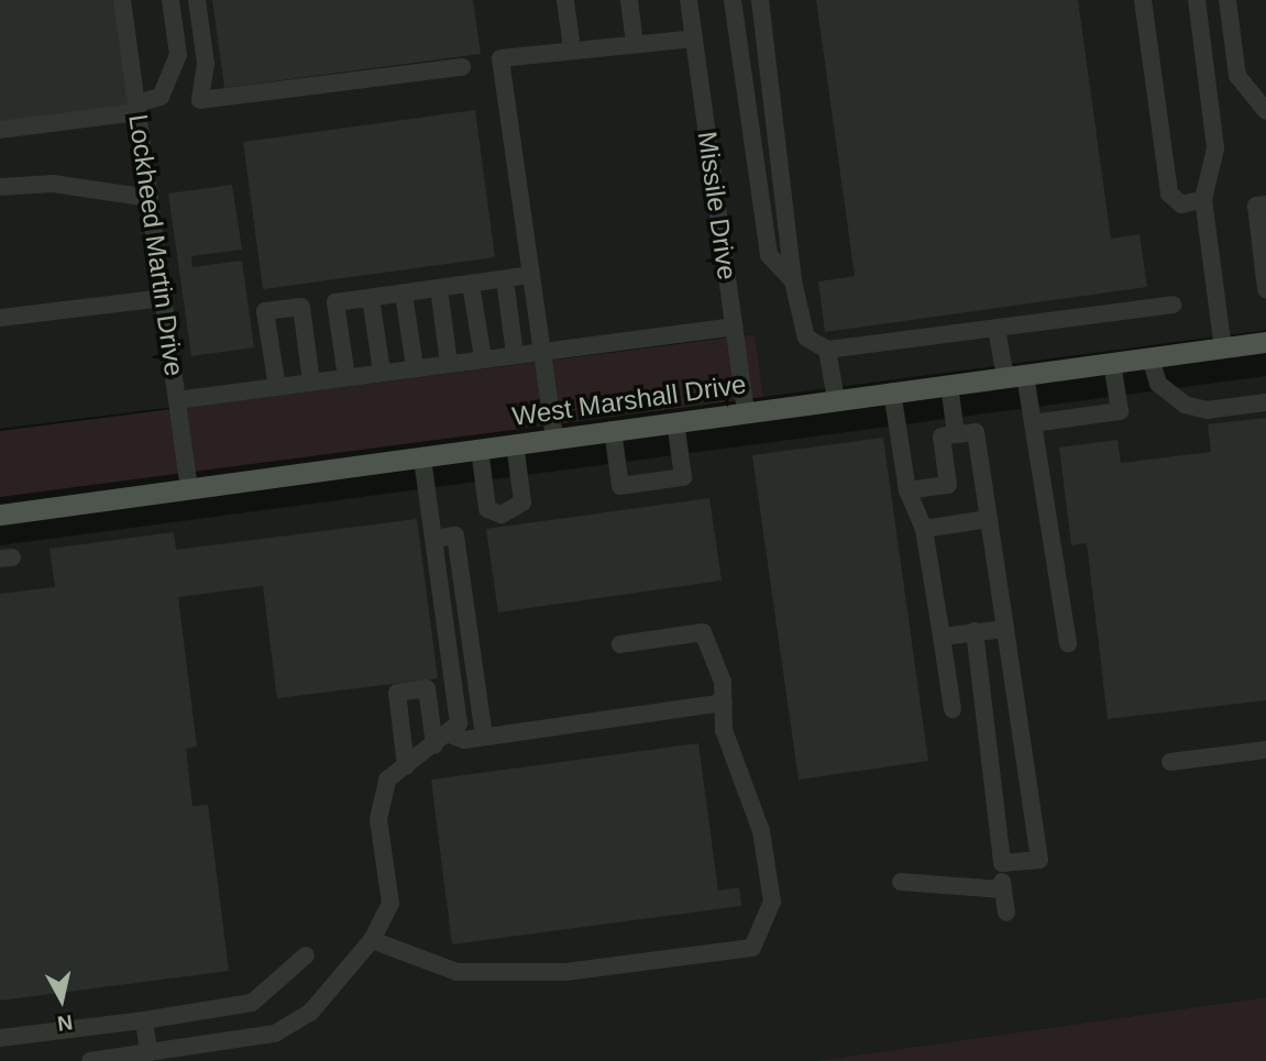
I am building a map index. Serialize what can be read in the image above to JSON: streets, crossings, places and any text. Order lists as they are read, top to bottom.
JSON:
{
  "streets": {
    "main road": ["West Marshall Drive"],
    "lane": ["Missile Drive", "Lockheed Martin Drive"]
  },
  "crossings": [
    ["Missile Drive", "West Marshall Drive"],
    ["Lockheed Martin Drive", "West Marshall Drive"]
  ],
  "north": "bottom"
}
